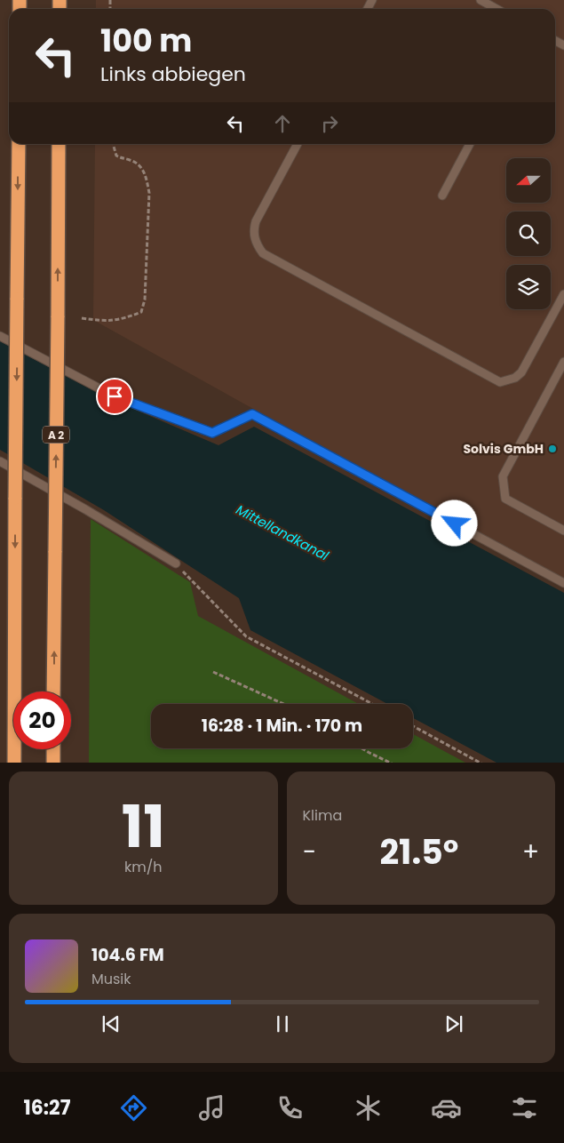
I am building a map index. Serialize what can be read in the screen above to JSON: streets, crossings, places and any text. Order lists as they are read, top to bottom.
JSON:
{
  "streets": {
    "highway": ["A 2"]
  },
  "water": ["Mittellandkanal"],
  "places": ["Solvis GmbH"],
  "north": "left",
  "page": {
    "turn": ["100 m", "Links abbiegen"],
    "limit": "20",
    "trip": "16:28 · 1 Min. · 170 m",
    "tile": [
      ["11", "km/h"],
      "Klima"
    ],
    "heat": ["−", "21.5°", "+"],
    "song": ["104.6 FM", "Musik"],
    "tabs": "16:27"
  }
}
